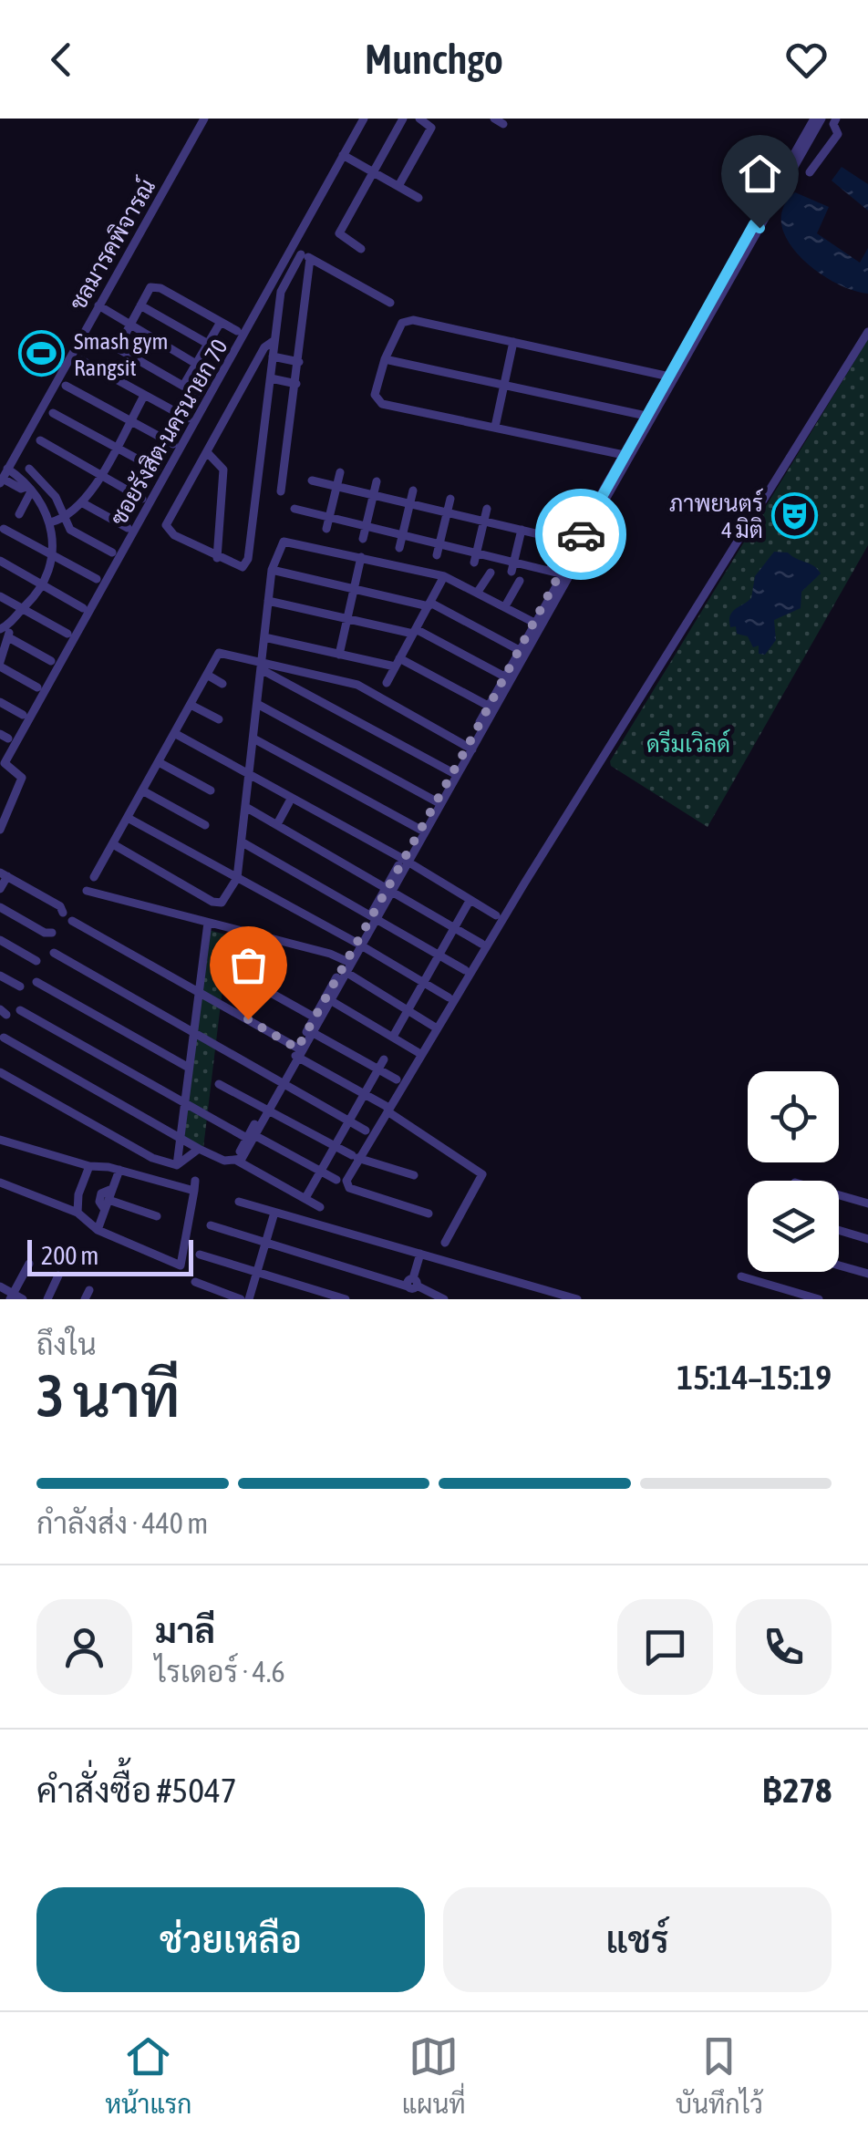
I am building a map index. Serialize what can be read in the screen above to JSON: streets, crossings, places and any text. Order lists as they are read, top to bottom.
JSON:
{
  "streets": {
    "street": ["ชลมารคพิจารณ์", "ซอยรังสิต-นครนายก 70"]
  },
  "parks": ["ดรีมเวิลด์"],
  "places": {
    "sports": ["Smash gym Rangsit"],
    "theatre": ["ภาพยนตร์ 4 มิติ"]
  },
  "scale_bar": "200 m",
  "page": {
    "header": "Munchgo",
    "scale": "200 m",
    "heading": ["3 นาที", "ถึงใน", "15:14–15:19"],
    "panel": [
      "มาลี",
      "ไรเดอร์ · 4.6",
      "คำสั่งซื้อ #5047",
      "฿278"
    ],
    "bar": "กำลังส่ง · 440 m",
    "buttons": ["ช่วยเหลือ", "แชร์"],
    "tabs": ["หน้าแรก", "แผนที่", "บันทึกไว้"]
  }
}
